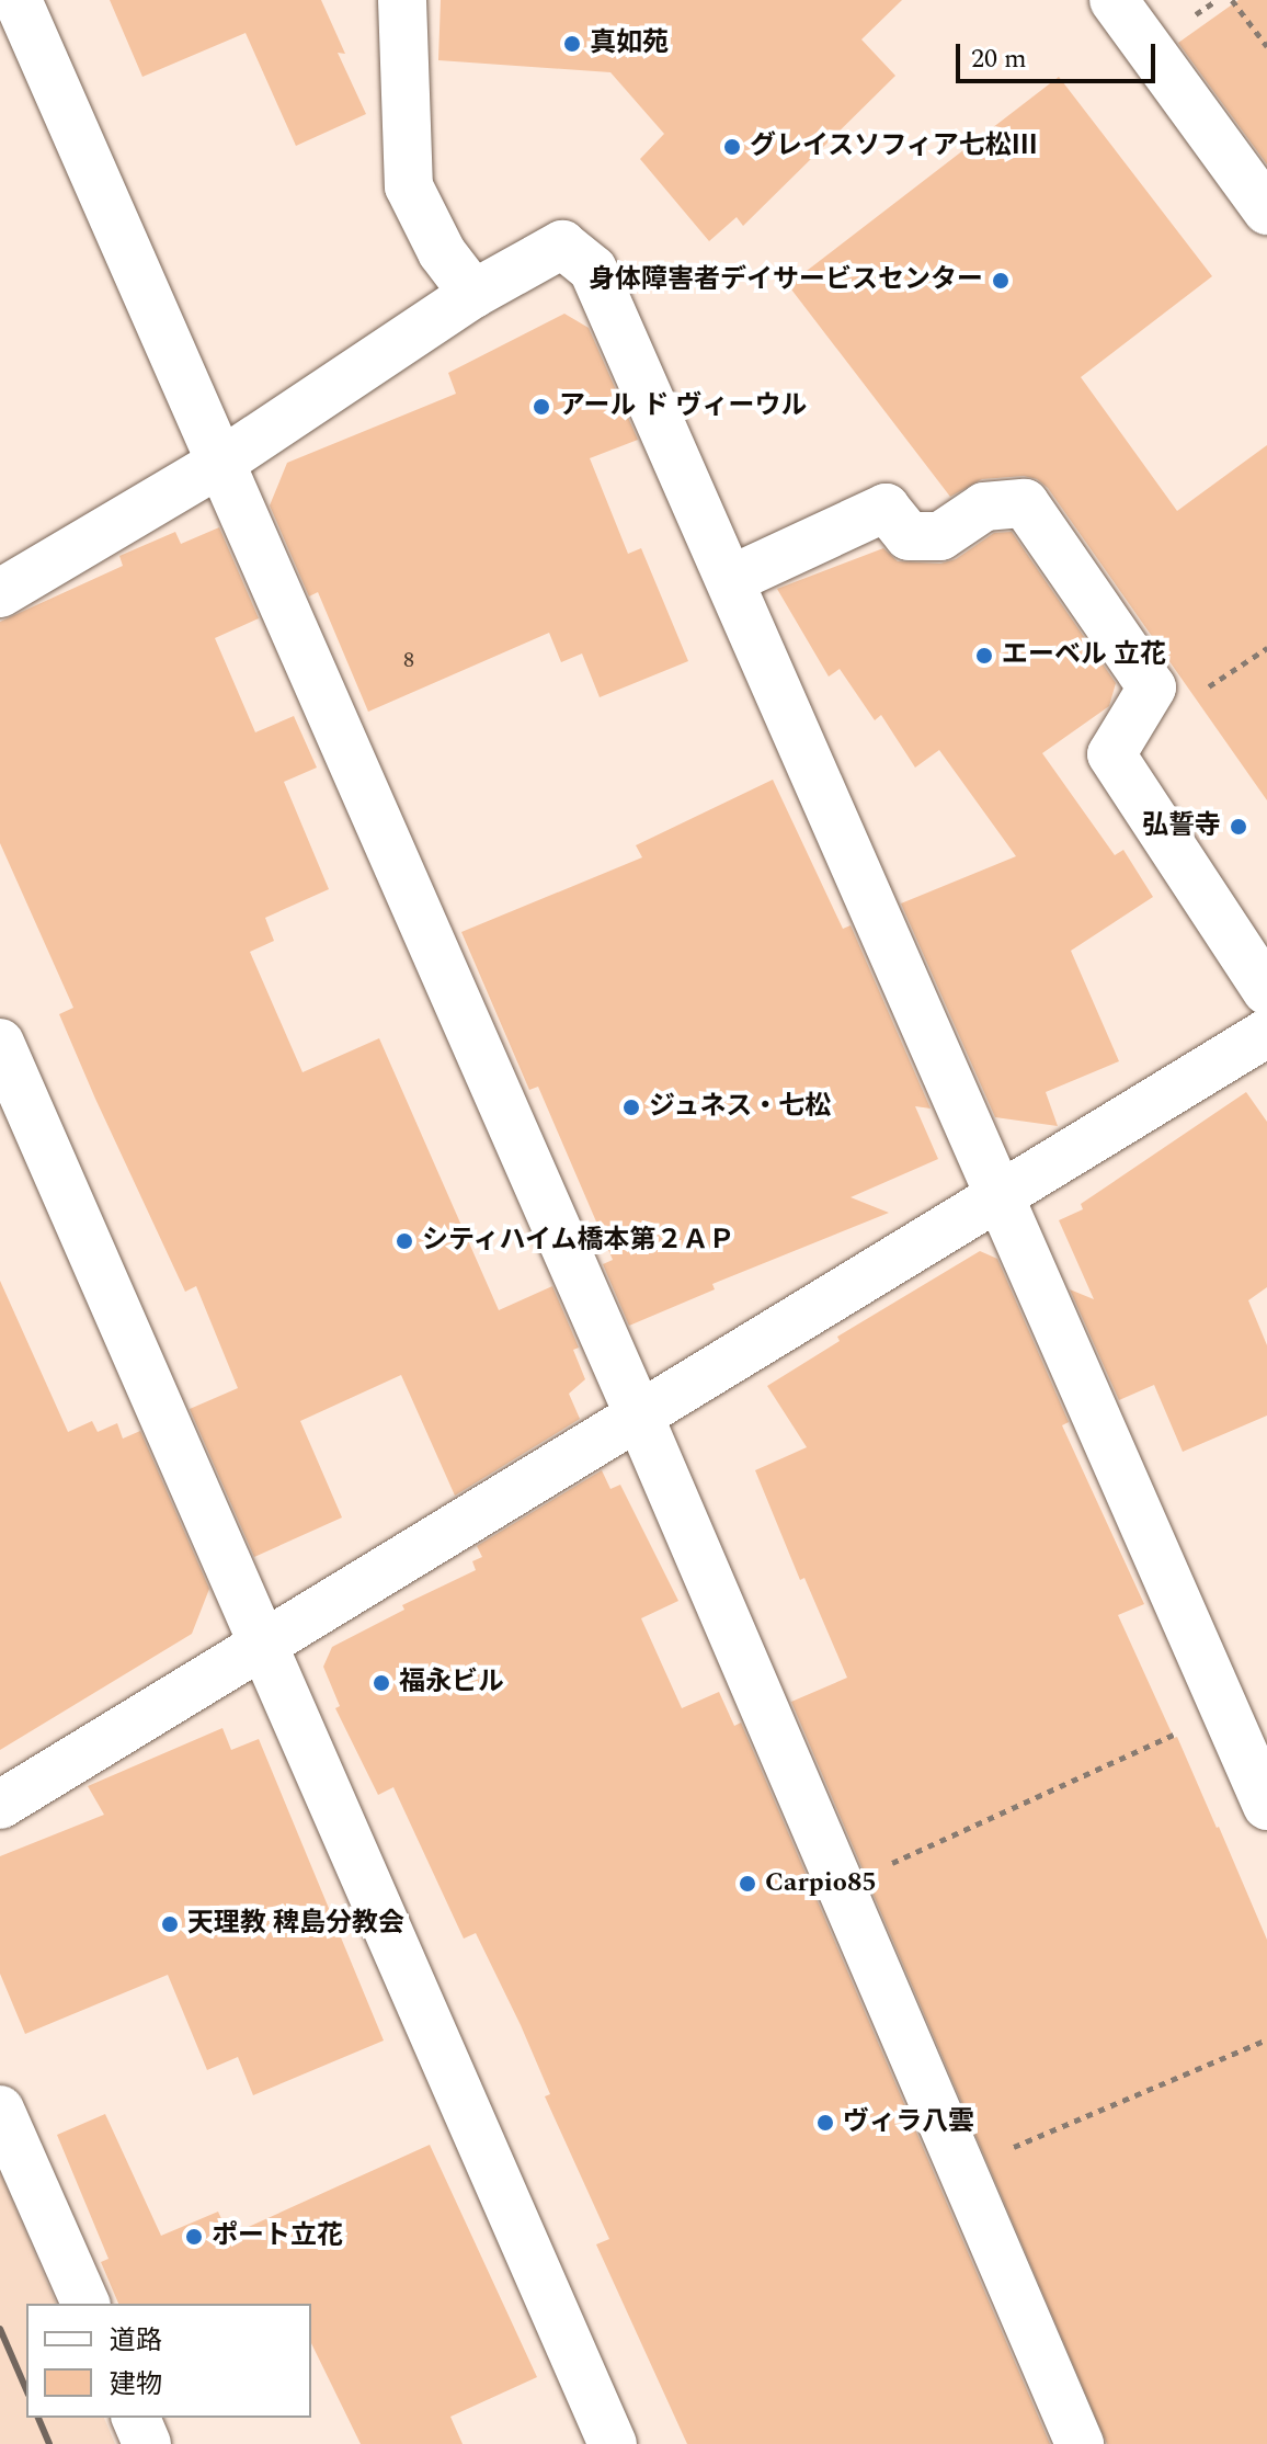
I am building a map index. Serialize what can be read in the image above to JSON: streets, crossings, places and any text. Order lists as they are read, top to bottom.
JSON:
{
  "places": [
    "真如苑",
    "グレイスソフィア七松Ⅲ",
    "身体障害者デイサービスセンター",
    "アール ド ヴィーウル",
    "エーベル 立花",
    "弘誓寺",
    "ジュネス・七松",
    "シティハイム橋本第２ＡＰ",
    "福永ビル",
    "Carpio85",
    "天理教 稗島分教会",
    "ヴィラ八雲",
    "ポート立花"
  ],
  "house_numbers": ["8"],
  "legend": ["道路", "建物"],
  "scale_bar": "20 m"
}
